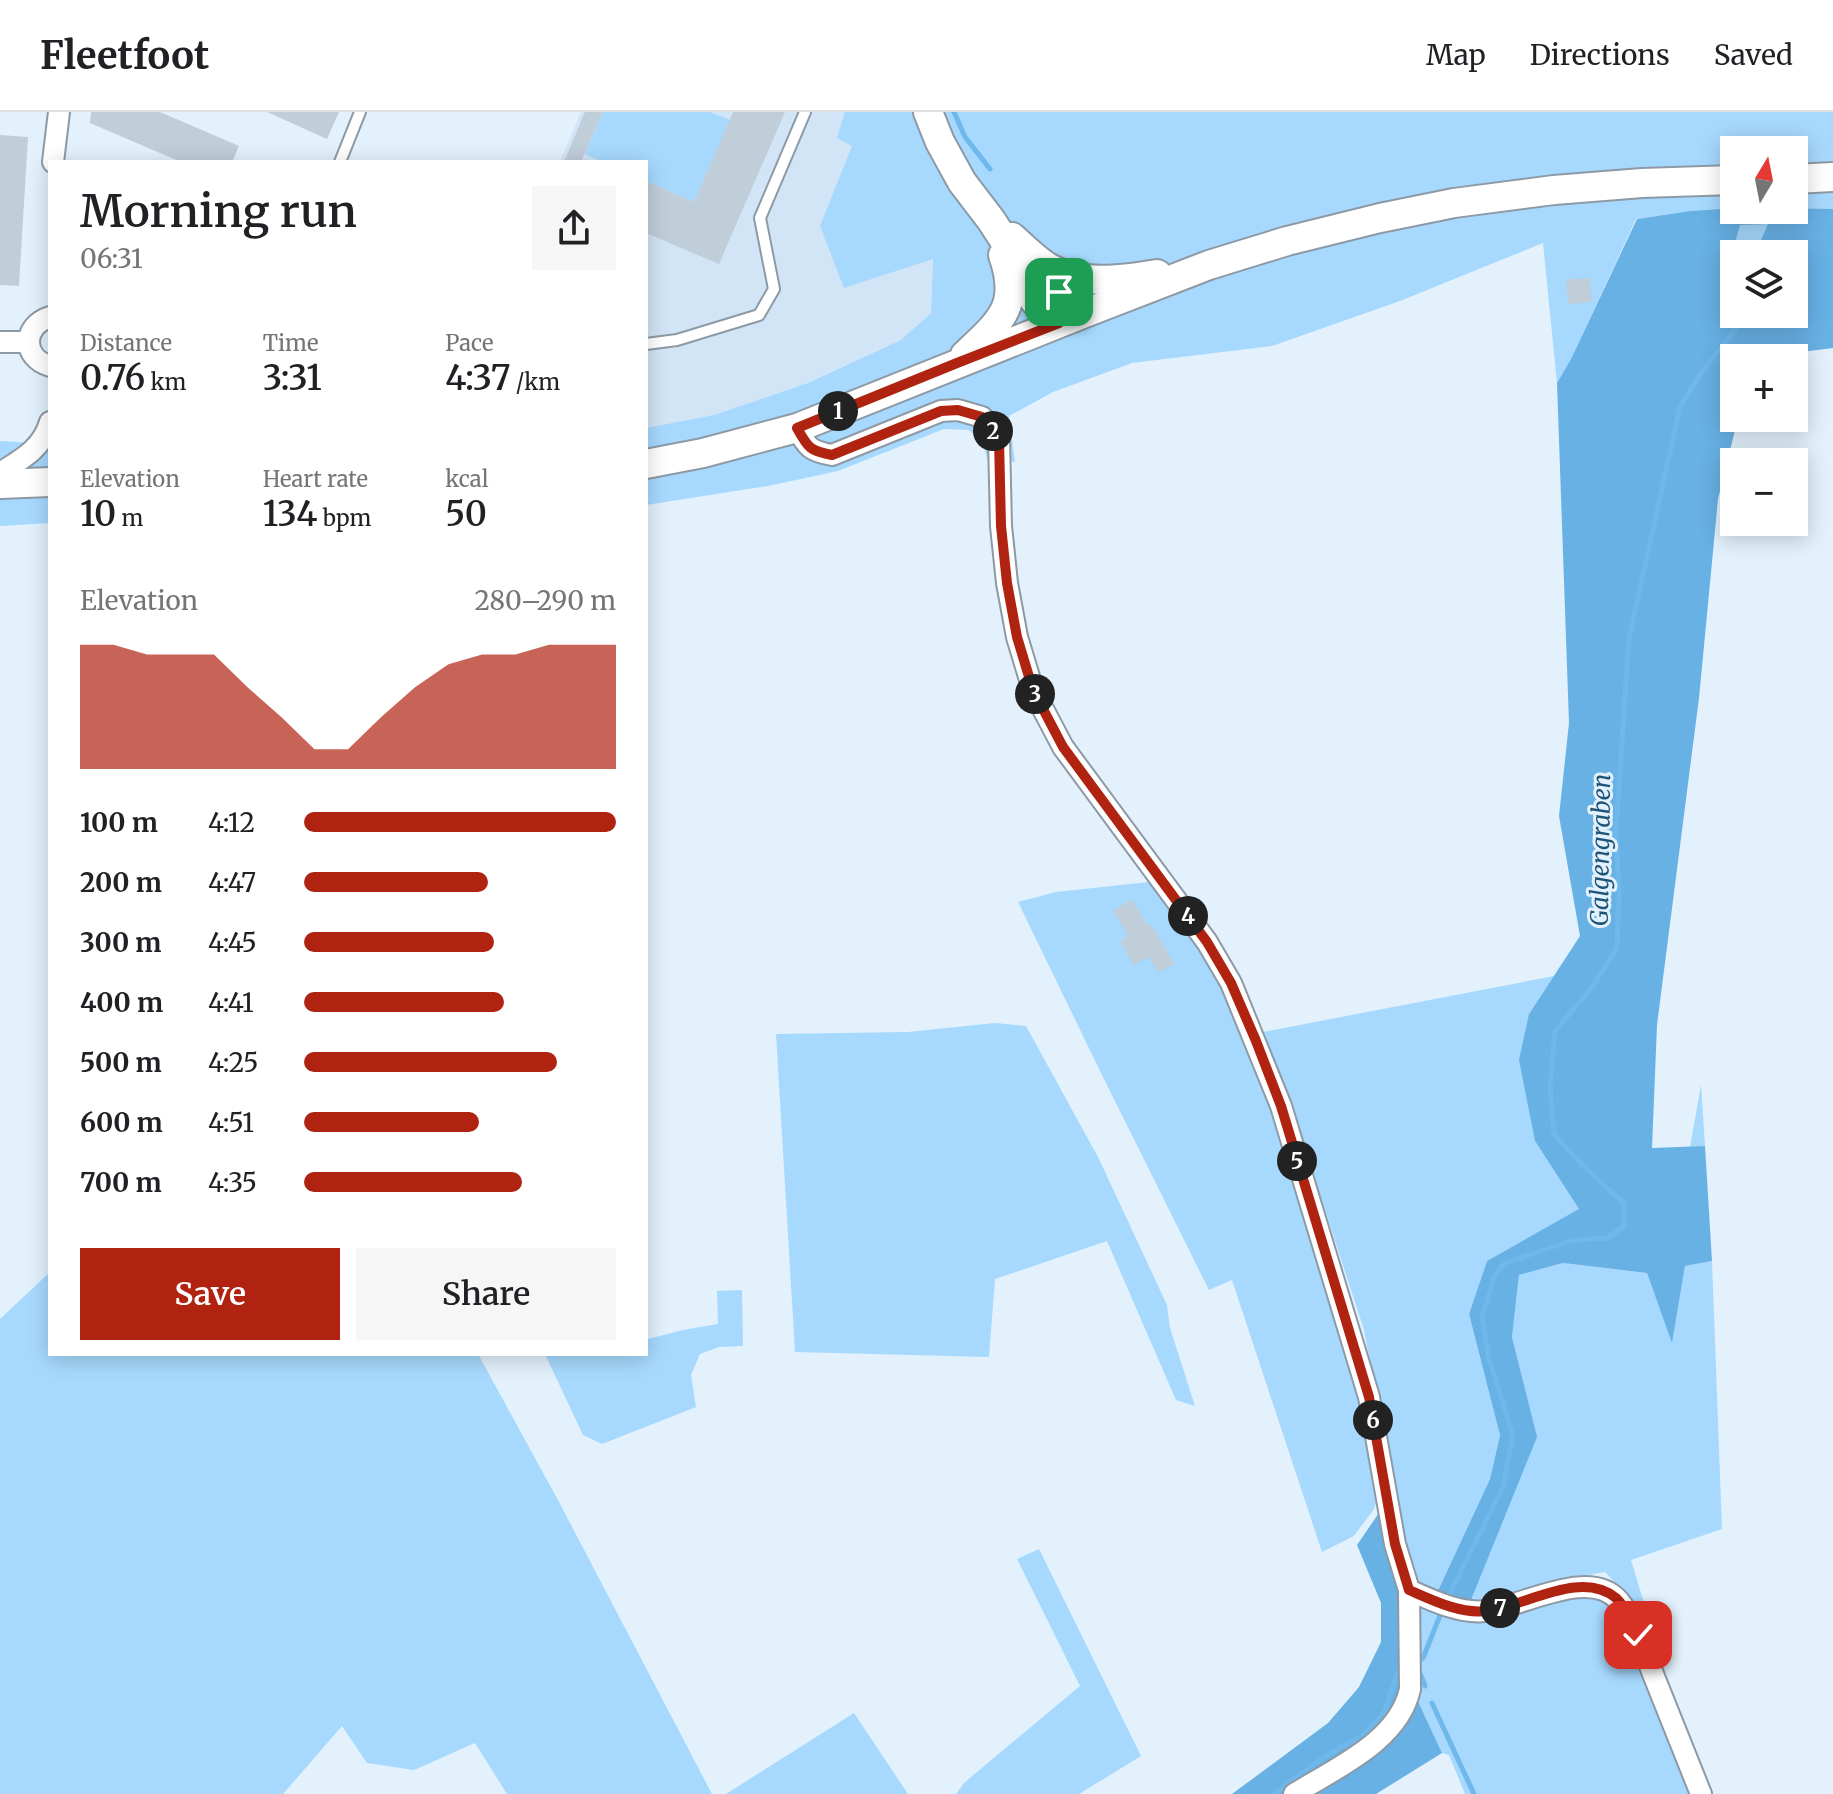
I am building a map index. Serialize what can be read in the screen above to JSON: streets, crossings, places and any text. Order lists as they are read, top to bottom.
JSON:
{
  "water": ["Galgengraben"],
  "north": "top",
  "page": {
    "header": "Fleetfoot",
    "nav": ["Map", "Directions", "Saved"],
    "map_buttons": ["+", "−"],
    "heading": ["Morning run", "06:31"],
    "stats": [
      ["Distance", "0.76 km"],
      ["Time", "3:31"],
      ["Pace", "4:37 /km"],
      ["Elevation", "10 m"],
      ["Heart rate", "134 bpm"],
      ["kcal", "50"]
    ],
    "pins": [
      "1",
      "2",
      "3",
      "4",
      "5",
      "6",
      "7"
    ],
    "chart": ["Elevation", "280–290 m"],
    "list": [
      {
        "name": "100 m",
        "note": "4:12"
      },
      {
        "name": "200 m",
        "note": "4:47"
      },
      {
        "name": "300 m",
        "note": "4:45"
      },
      {
        "name": "400 m",
        "note": "4:41"
      },
      {
        "name": "500 m",
        "note": "4:25"
      },
      {
        "name": "600 m",
        "note": "4:51"
      },
      {
        "name": "700 m",
        "note": "4:35"
      }
    ],
    "buttons": ["Save", "Share"]
  }
}
